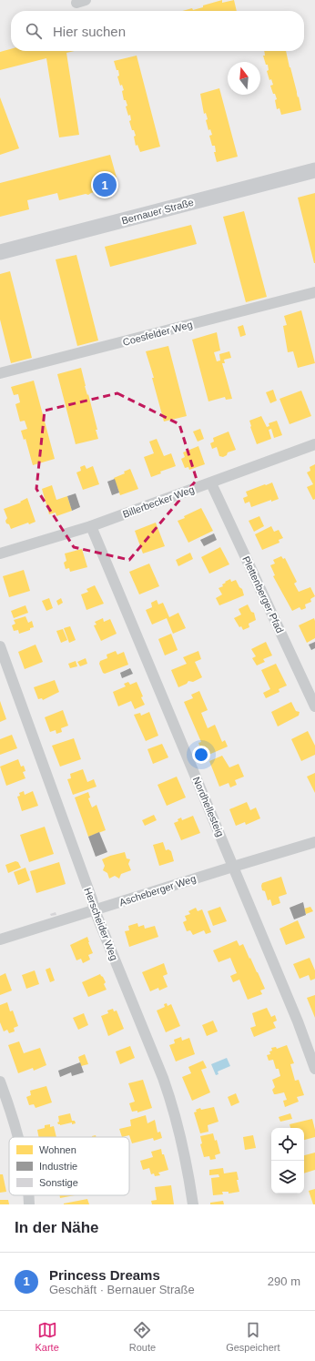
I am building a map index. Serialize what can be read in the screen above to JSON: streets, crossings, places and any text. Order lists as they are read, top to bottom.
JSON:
{
  "streets": {
    "main road": ["Bernauer Straße"],
    "street": [
      "Coesfelder Weg",
      "Billerbecker Weg",
      "Plettenberger Pfad",
      "Nordhellesteig",
      "Ascheberger Weg",
      "Herscheider Weg"
    ]
  },
  "crossings": [
    ["Billerbecker Weg", "Plettenberger Pfad"],
    ["Billerbecker Weg", "Nordhellesteig"],
    ["Nordhellesteig", "Ascheberger Weg"],
    ["Ascheberger Weg", "Herscheider Weg"]
  ],
  "legend": ["Wohnen", "Industrie", "Sonstige"],
  "north": "top",
  "page": {
    "search": "Hier suchen",
    "pins": "1",
    "heading": "In der Nähe",
    "list": [
      {
        "mark": "1",
        "name": "Princess Dreams",
        "note": "Geschäft · Bernauer Straße",
        "value": "290 m"
      }
    ],
    "nav": ["Karte", "Route", "Gespeichert"]
  }
}
